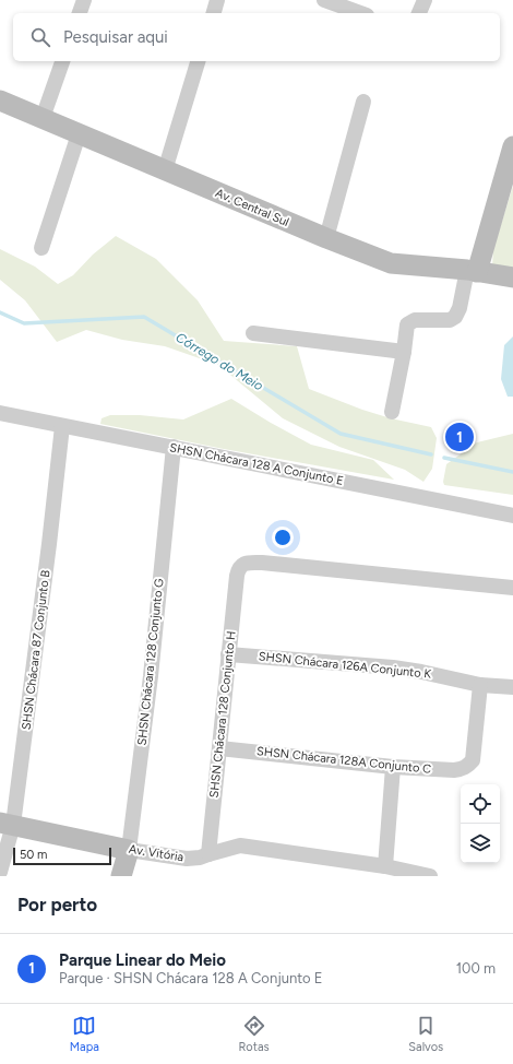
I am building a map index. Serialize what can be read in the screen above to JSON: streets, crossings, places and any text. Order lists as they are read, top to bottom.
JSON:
{
  "streets": {
    "street": [
      "Av. Central Sul",
      "SHSN Chácara 128 A Conjunto E",
      "SHSN Chácara 87 Conjunto B",
      "SHSN Chácara 128 Conjunto G",
      "SHSN Chácara 126A Conjunto K",
      "SHSN Chácara 128 Conjunto H",
      "SHSN Chácara 128A Conjunto C",
      "Av. Vitória"
    ]
  },
  "crossings": [
    ["SHSN Chácara 128 A Conjunto E", "SHSN Chácara 87 Conjunto B"],
    ["SHSN Chácara 128 A Conjunto E", "SHSN Chácara 128 Conjunto G"],
    ["SHSN Chácara 87 Conjunto B", "Av. Vitória"],
    ["SHSN Chácara 128 Conjunto G", "Av. Vitória"],
    ["SHSN Chácara 126A Conjunto K", "SHSN Chácara 128 Conjunto H"],
    ["SHSN Chácara 126A Conjunto K", "SHSN Chácara 128A Conjunto C"],
    ["SHSN Chácara 128 Conjunto H", "SHSN Chácara 128A Conjunto C"],
    ["SHSN Chácara 128 Conjunto H", "Av. Vitória"]
  ],
  "water": ["Córrego do Meio"],
  "scale_bar": "50 m",
  "page": {
    "search": "Pesquisar aqui",
    "pins": "1",
    "scale": "50 m",
    "heading": "Por perto",
    "list": [
      {
        "mark": "1",
        "name": "Parque Linear do Meio",
        "note": "Parque · SHSN Chácara 128 A Conjunto E",
        "value": "100 m"
      }
    ],
    "nav": ["Mapa", "Rotas", "Salvos"]
  }
}
